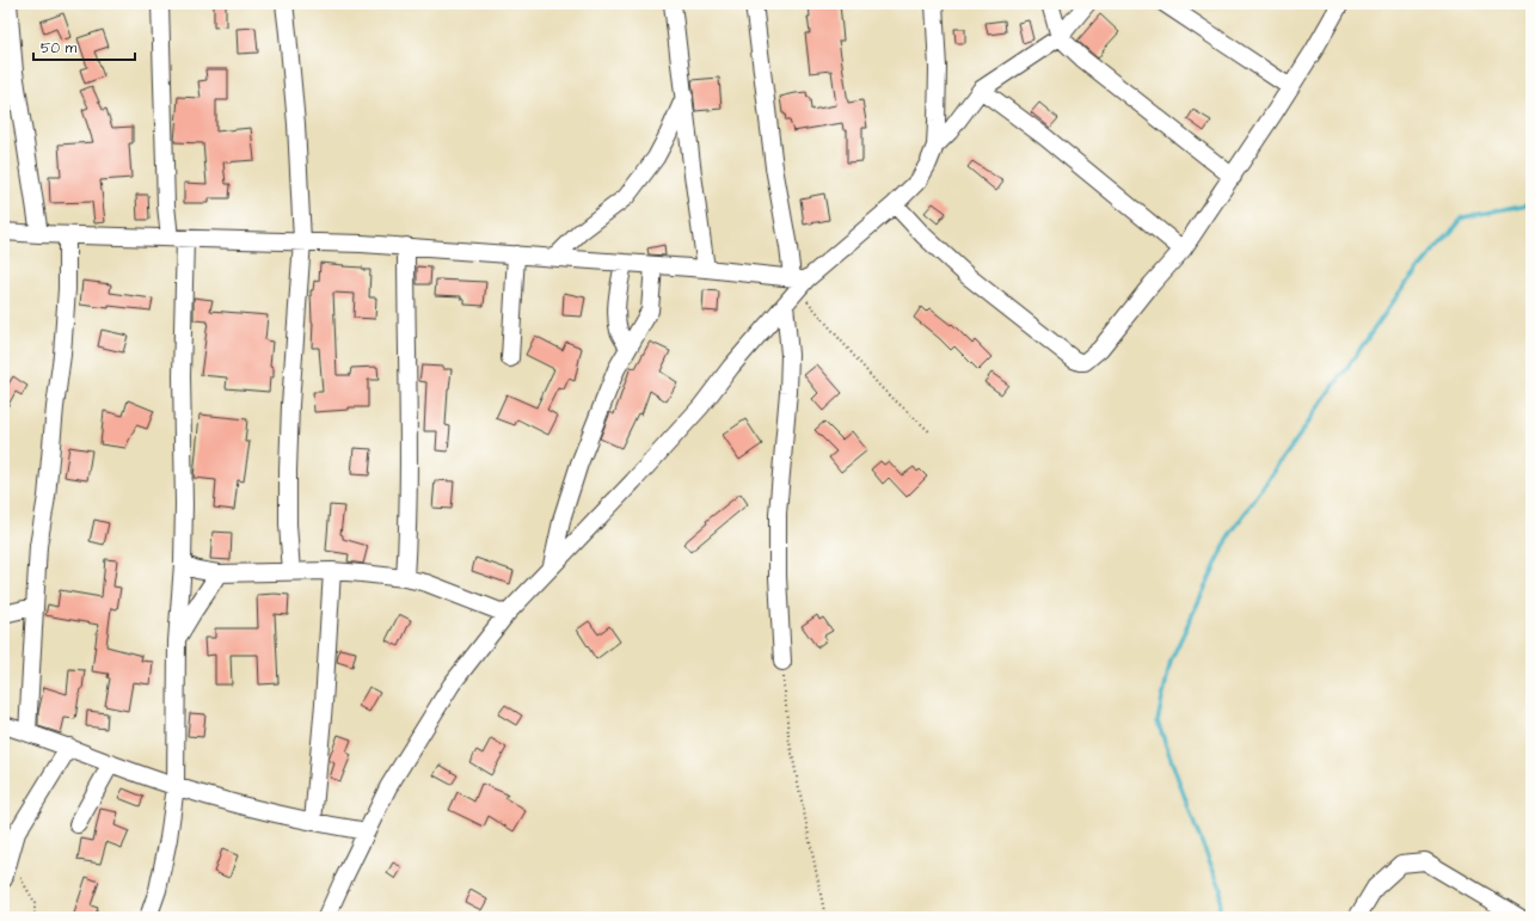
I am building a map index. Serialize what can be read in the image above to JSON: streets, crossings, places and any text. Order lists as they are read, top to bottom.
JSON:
{
  "scale_bar": "50 m"
}
